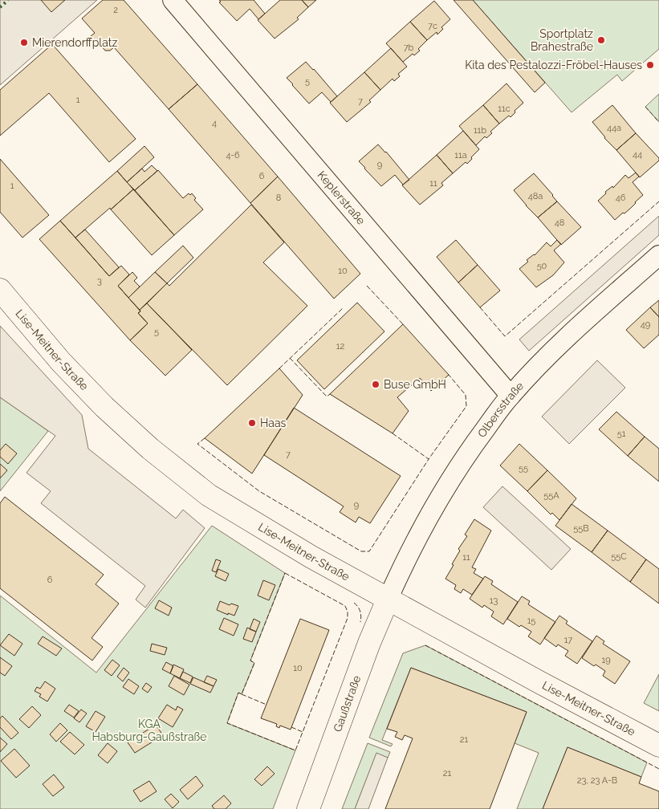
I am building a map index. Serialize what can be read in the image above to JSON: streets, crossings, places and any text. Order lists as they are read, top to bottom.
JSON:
{
  "streets": {
    "main road": ["Lise-Meitner-Straße", "Gaußstraße"],
    "street": ["Keplerstraße", "Olbersstraße"]
  },
  "crossings": [
    ["Keplerstraße", "Olbersstraße"],
    ["Lise-Meitner-Straße", "Olbersstraße"],
    ["Lise-Meitner-Straße", "Gaußstraße"],
    ["Olbersstraße", "Gaußstraße"]
  ],
  "parks": ["KGA Habsburg-Gaußstraße"],
  "places": [
    "Sportplatz Brahestraße",
    "Mierendorffplatz",
    "Kita des Pestalozzi-Fröbel-Hauses",
    "Buse GmbH",
    "Haas"
  ],
  "house_numbers": [
    "2",
    "7c",
    "7b",
    "5",
    "1",
    "7",
    "11c",
    "4",
    "44a",
    "11b",
    "44",
    "4-6",
    "11a",
    "9",
    "6",
    "11",
    "1",
    "48a",
    "8",
    "46",
    "48",
    "50",
    "10",
    "3",
    "49",
    "5",
    "12",
    "51",
    "7",
    "55",
    "55A",
    "9",
    "55B",
    "55C",
    "11",
    "6",
    "13",
    "15",
    "17",
    "19",
    "10",
    "21",
    "21",
    "23, 23 A-B"
  ]
}
